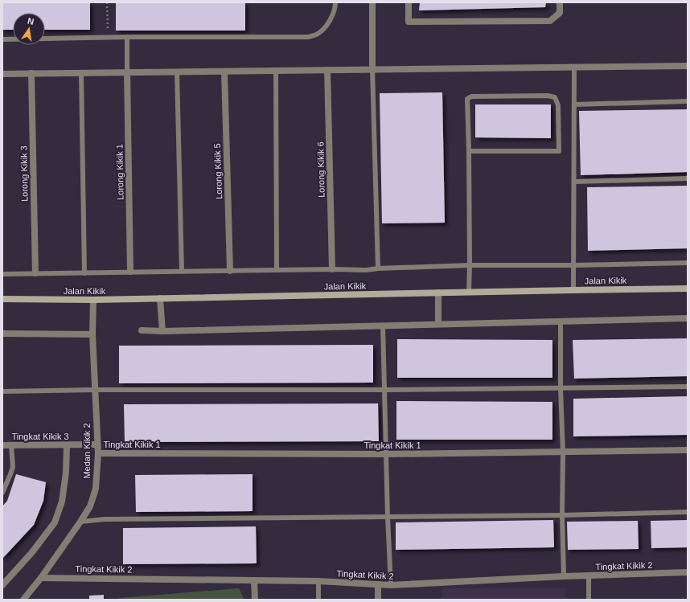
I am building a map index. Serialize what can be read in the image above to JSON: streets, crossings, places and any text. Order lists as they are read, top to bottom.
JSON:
{
  "streets": {
    "street": [
      "Lorong Kikik 6",
      "Lorong Kikik 5",
      "Lorong Kikik 1",
      "Lorong Kikik 3",
      "Jalan Kikik",
      "Tingkat Kikik 3",
      "Tingkat Kikik 1",
      "Medan Kikik 2",
      "Tingkat Kikik 2"
    ]
  },
  "crossings": [
    ["Jalan Kikik", "Medan Kikik 2"],
    ["Tingkat Kikik 3", "Medan Kikik 2"],
    ["Tingkat Kikik 1", "Medan Kikik 2"],
    ["Medan Kikik 2", "Tingkat Kikik 2"]
  ],
  "north": "top"
}
